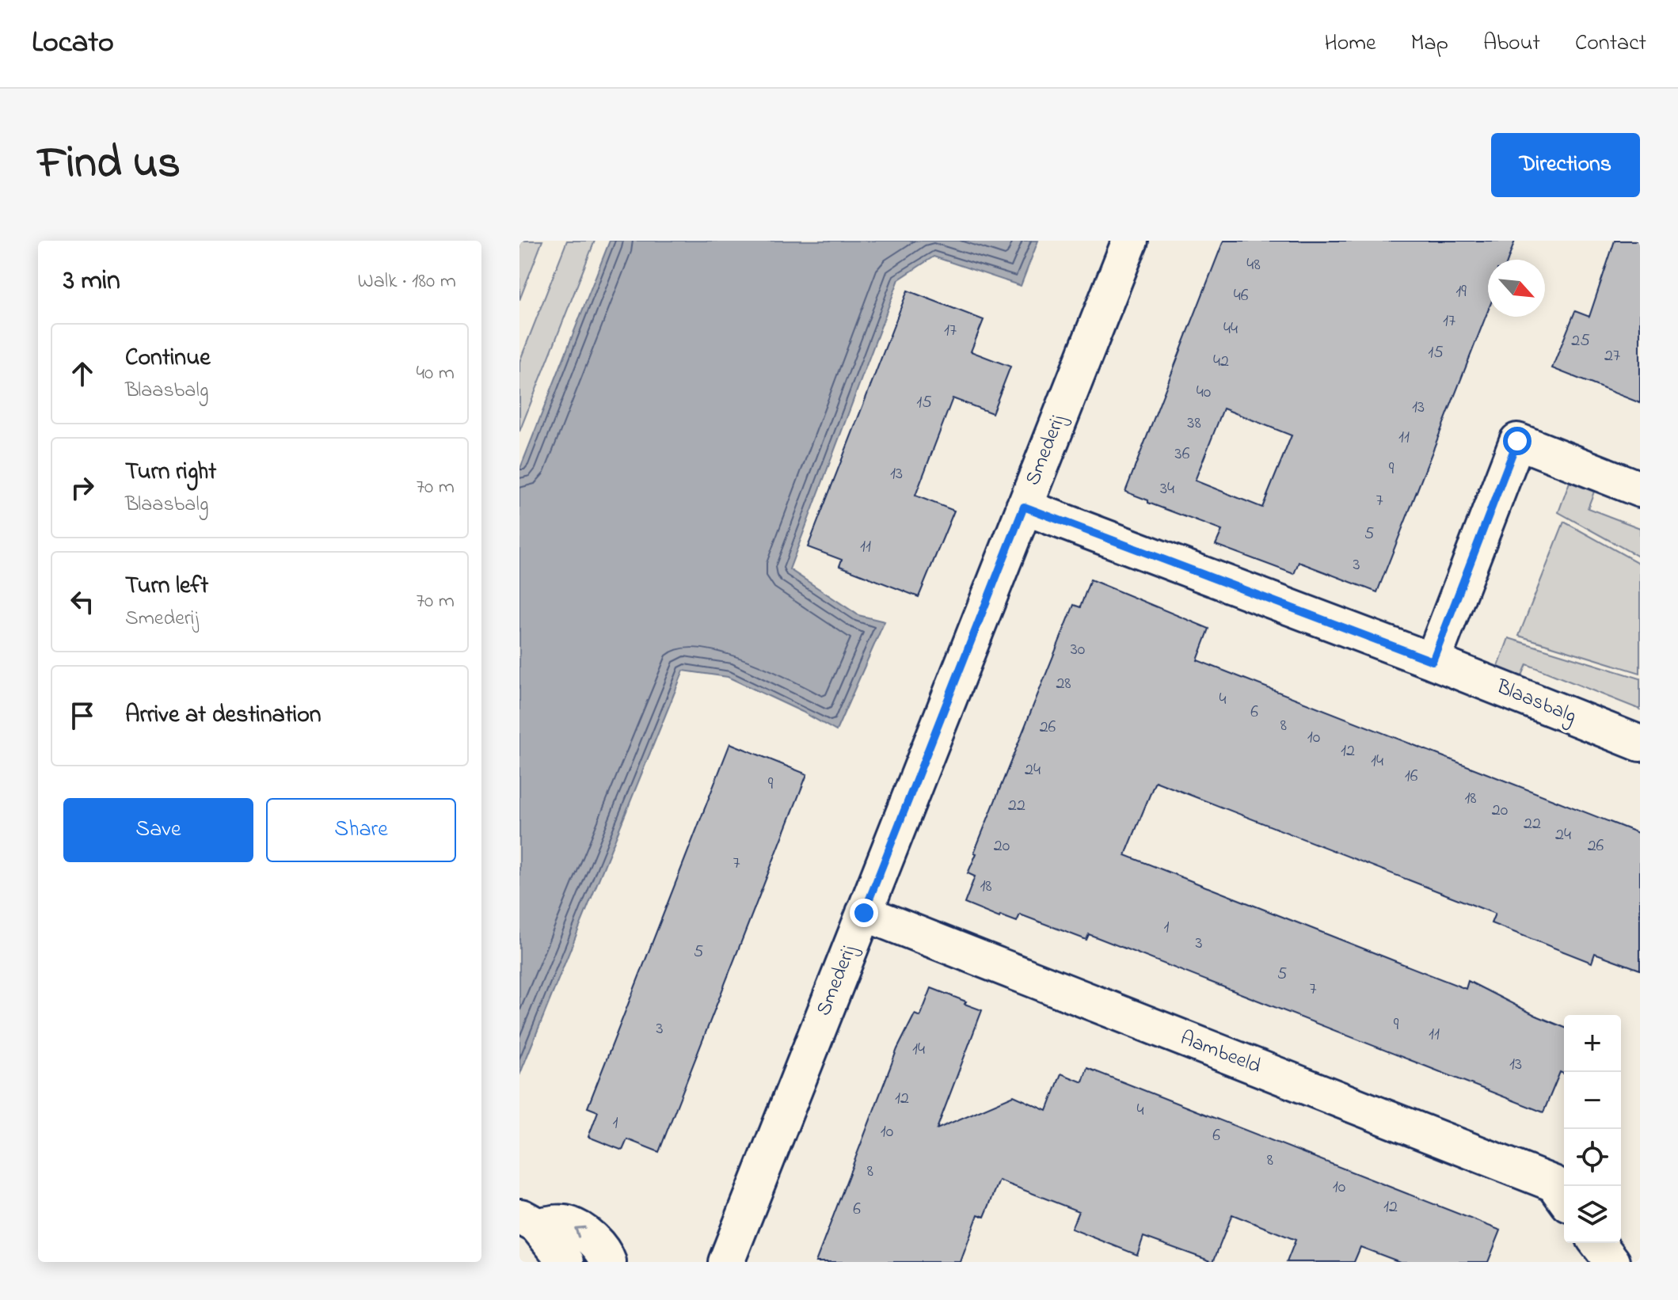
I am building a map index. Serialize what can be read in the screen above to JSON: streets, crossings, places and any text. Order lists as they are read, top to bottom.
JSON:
{
  "streets": {
    "street": ["Smederij", "Blaasbalg", "Aambeeld"]
  },
  "crossings": [
    ["Smederij", "Blaasbalg"],
    ["Smederij", "Aambeeld"]
  ],
  "house_numbers": [
    "48",
    "19",
    "46",
    "17",
    "44",
    "17",
    "25",
    "15",
    "27",
    "42",
    "40",
    "15",
    "13",
    "38",
    "11",
    "36",
    "9",
    "13",
    "34",
    "7",
    "5",
    "11",
    "3",
    "30",
    "28",
    "4",
    "6",
    "8",
    "26",
    "10",
    "12",
    "14",
    "24",
    "16",
    "9",
    "18",
    "22",
    "20",
    "22",
    "24",
    "20",
    "26",
    "7",
    "18",
    "1",
    "3",
    "5",
    "5",
    "7",
    "9",
    "3",
    "11",
    "14",
    "13",
    "12",
    "4",
    "1",
    "10",
    "6",
    "8",
    "8",
    "10",
    "12",
    "6"
  ],
  "north": "bottom right",
  "page": {
    "header": "Locato",
    "nav": [
      "Home",
      "Map",
      "About",
      "Contact"
    ],
    "title": "Find us",
    "buttons": [
      "Directions",
      ["Save", "Share"]
    ],
    "heading": ["3 min", "Walk · 180 m"],
    "list": [
      ["Continue", "Blaasbalg", "40 m"],
      ["Turn right", "Blaasbalg", "70 m"],
      ["Turn left", "Smederij", "70 m"],
      "Arrive at destination"
    ],
    "map_buttons": ["+", "−"]
  }
}
